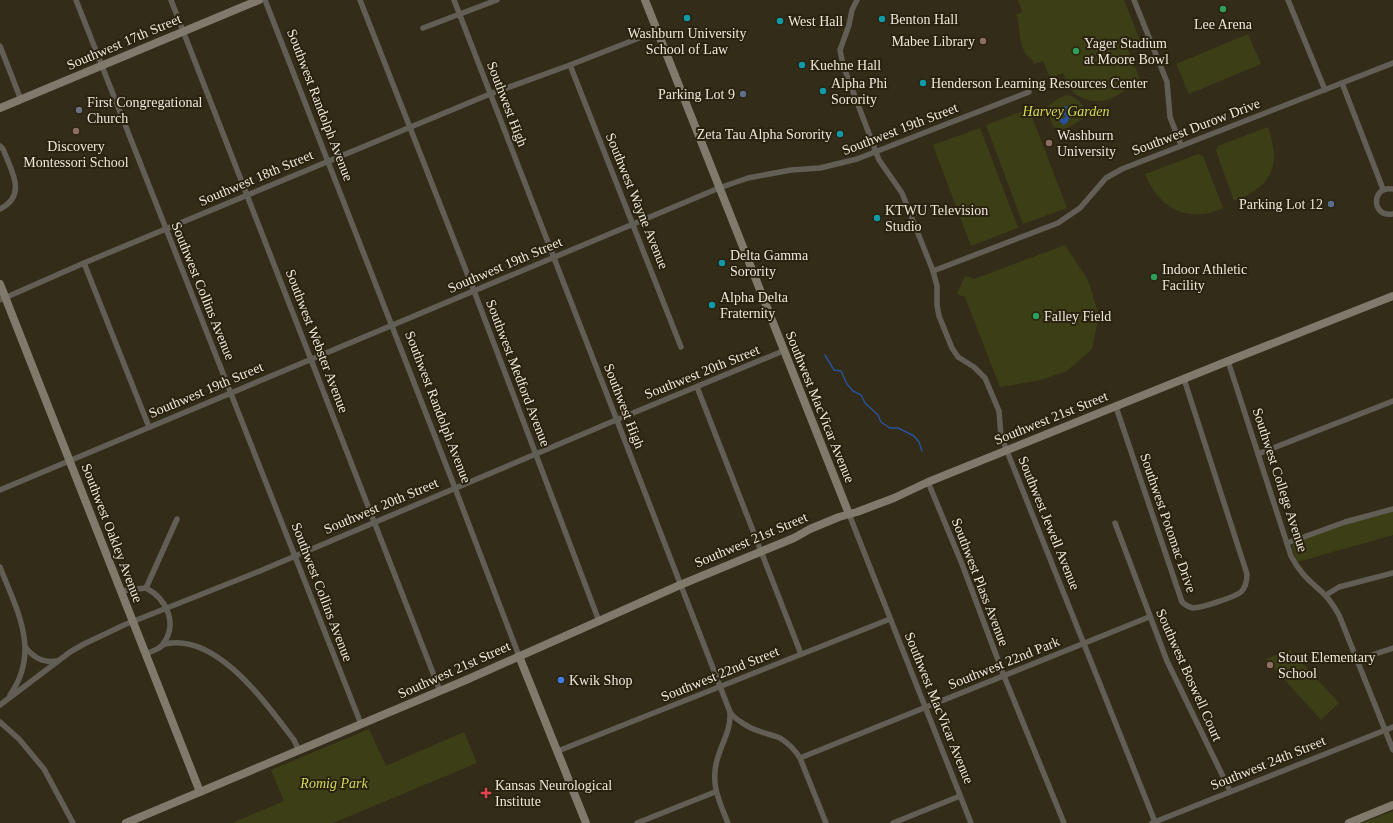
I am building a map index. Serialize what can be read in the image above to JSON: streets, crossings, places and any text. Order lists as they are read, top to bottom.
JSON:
{
  "streets": {
    "main road": [
      "Southwest 17th Street",
      "Southwest Randolph Avenue",
      "Southwest MacVicar Avenue",
      "Southwest 21st Street",
      "Southwest Oakley Avenue"
    ],
    "street": [
      "Southwest High",
      "Southwest Durow Drive",
      "Southwest 19th Street",
      "Southwest 18th Street",
      "Southwest Wayne Avenue",
      "Southwest Collins Avenue",
      "Southwest Webster Avenue",
      "Southwest 20th Street",
      "Southwest Medford Avenue",
      "Southwest College Avenue",
      "Southwest Jewell Avenue",
      "Southwest Potomac Drive",
      "Southwest Plass Avenue",
      "Southwest 22nd Park",
      "Southwest 22nd Street",
      "Southwest Boswell Court",
      "Southwest 24th Street"
    ]
  },
  "crossings": [
    ["Southwest 17th Street", "Southwest Collins Avenue"],
    ["Southwest 17th Street", "Southwest Webster Avenue"],
    ["Southwest High", "Southwest 19th Street"],
    ["Southwest High", "Southwest 18th Street"],
    ["Southwest High", "Southwest 20th Street"],
    ["Southwest High", "Southwest 21st Street"],
    ["Southwest High", "Southwest 22nd Street"],
    ["Southwest Randolph Avenue", "Southwest 19th Street"],
    ["Southwest Randolph Avenue", "Southwest 18th Street"],
    ["Southwest Randolph Avenue", "Southwest 20th Street"],
    ["Southwest Randolph Avenue", "Southwest 21st Street"],
    ["Southwest Randolph Avenue", "Southwest 22nd Street"],
    ["Southwest Durow Drive", "Southwest Jewell Avenue"],
    ["Southwest 19th Street", "Southwest Wayne Avenue"],
    ["Southwest 19th Street", "Southwest Collins Avenue"],
    ["Southwest 19th Street", "Southwest Webster Avenue"],
    ["Southwest 19th Street", "Southwest Medford Avenue"],
    ["Southwest 19th Street", "Southwest MacVicar Avenue"],
    ["Southwest 19th Street", "Southwest Jewell Avenue"],
    ["Southwest 19th Street", "Southwest Oakley Avenue"],
    ["Southwest 18th Street", "Southwest Wayne Avenue"],
    ["Southwest 18th Street", "Southwest Collins Avenue"],
    ["Southwest 18th Street", "Southwest Webster Avenue"],
    ["Southwest 18th Street", "Southwest Medford Avenue"],
    ["Southwest 18th Street", "Southwest MacVicar Avenue"],
    ["Southwest 18th Street", "Southwest Oakley Avenue"],
    ["Southwest Collins Avenue", "Southwest 20th Street"],
    ["Southwest Collins Avenue", "Southwest 21st Street"],
    ["Southwest Webster Avenue", "Southwest 20th Street"],
    ["Southwest Webster Avenue", "Southwest 21st Street"],
    ["Southwest 20th Street", "Southwest Medford Avenue"],
    ["Southwest 20th Street", "Southwest MacVicar Avenue"],
    ["Southwest 20th Street", "Southwest Oakley Avenue"],
    ["Southwest Medford Avenue", "Southwest 21st Street"],
    ["Southwest MacVicar Avenue", "Southwest 21st Street"],
    ["Southwest MacVicar Avenue", "Southwest 22nd Park"],
    ["Southwest MacVicar Avenue", "Southwest 22nd Street"],
    ["Southwest 21st Street", "Southwest College Avenue"],
    ["Southwest 21st Street", "Southwest Jewell Avenue"],
    ["Southwest 21st Street", "Southwest Potomac Drive"],
    ["Southwest 21st Street", "Southwest Oakley Avenue"],
    ["Southwest 21st Street", "Southwest Plass Avenue"],
    ["Southwest College Avenue", "Southwest 24th Street"],
    ["Southwest Jewell Avenue", "Southwest 22nd Park"],
    ["Southwest Jewell Avenue", "Southwest 24th Street"],
    ["Southwest Plass Avenue", "Southwest 22nd Park"],
    ["Southwest 22nd Park", "Southwest Boswell Court"],
    ["Southwest Boswell Court", "Southwest 24th Street"]
  ],
  "parks": ["Harvey Garden", "Romig Park"],
  "places": {
    "other": [
      "Lee Arena",
      "Washburn University School of Law",
      "Benton Hall",
      "West Hall",
      "Mabee Library",
      "Yager Stadium at Moore Bowl",
      "Kuehne Hall",
      "Henderson Learning Resources Center",
      "Alpha Phi Sorority",
      "Parking Lot 9",
      "First Congregational Church",
      "Discovery Montessori School",
      "Zeta Tau Alpha Sorority",
      "Washburn University",
      "Parking Lot 12",
      "KTWU Television Studio",
      "Delta Gamma Sorority",
      "Indoor Athletic Facility",
      "Alpha Delta Fraternity",
      "Falley Field",
      "Stout Elementary School",
      "Kwik Shop"
    ],
    "health": ["Kansas Neurological Institute"]
  }
}
